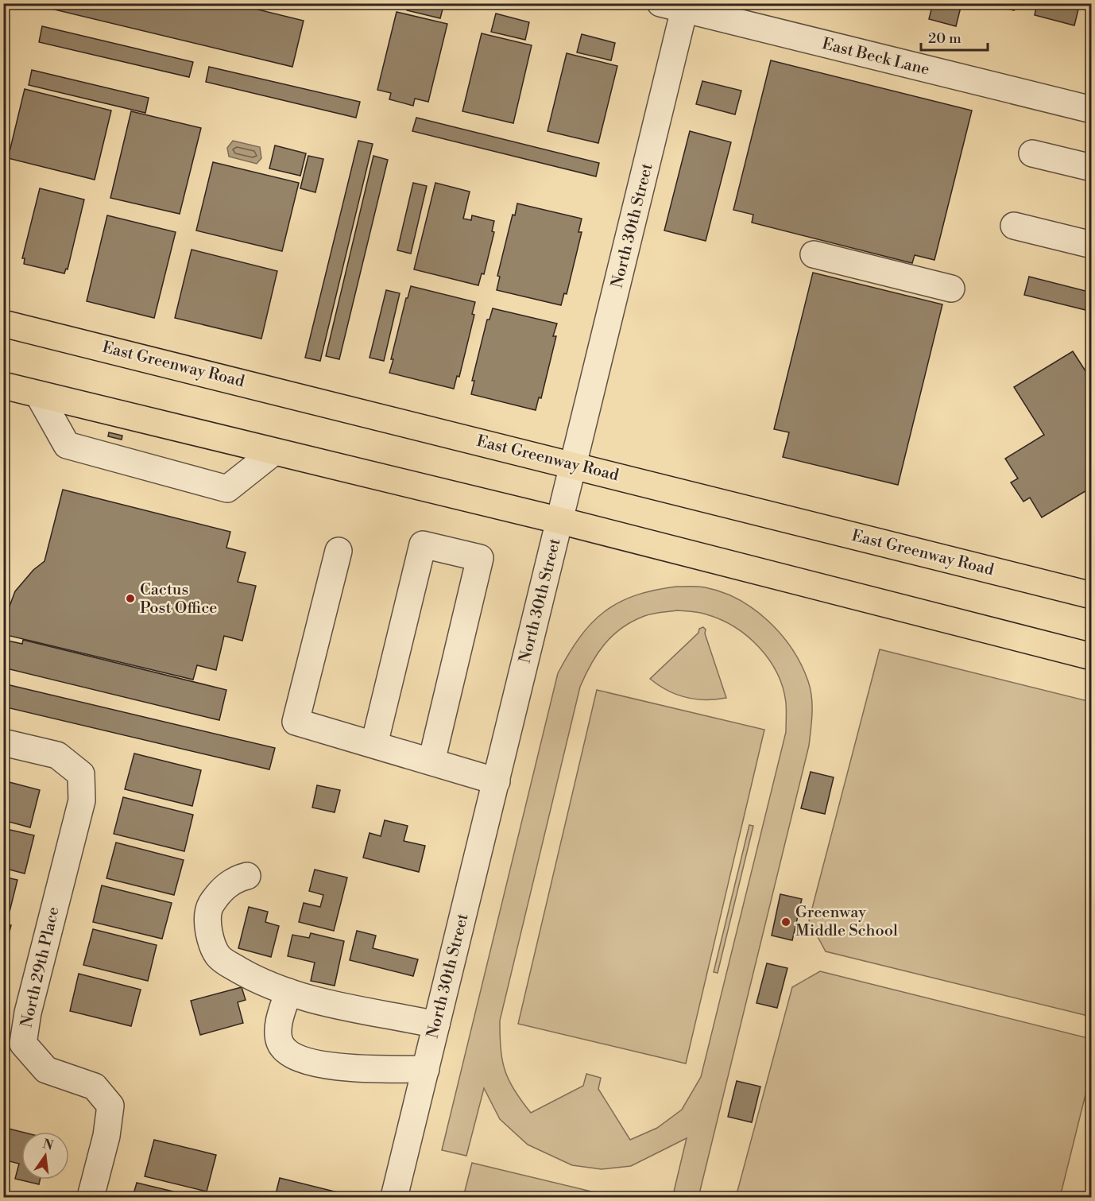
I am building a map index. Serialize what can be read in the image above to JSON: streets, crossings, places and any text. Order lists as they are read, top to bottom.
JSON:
{
  "streets": {
    "main road": ["East Greenway Road"],
    "street": ["East Beck Lane", "North 30th Street", "North 29th Place"]
  },
  "crossings": [
    ["East Beck Lane", "North 30th Street"],
    ["North 30th Street", "East Greenway Road"]
  ],
  "places": ["Cactus Post Office", "Greenway Middle School"],
  "scale_bar": "20 m",
  "north": "top"
}
